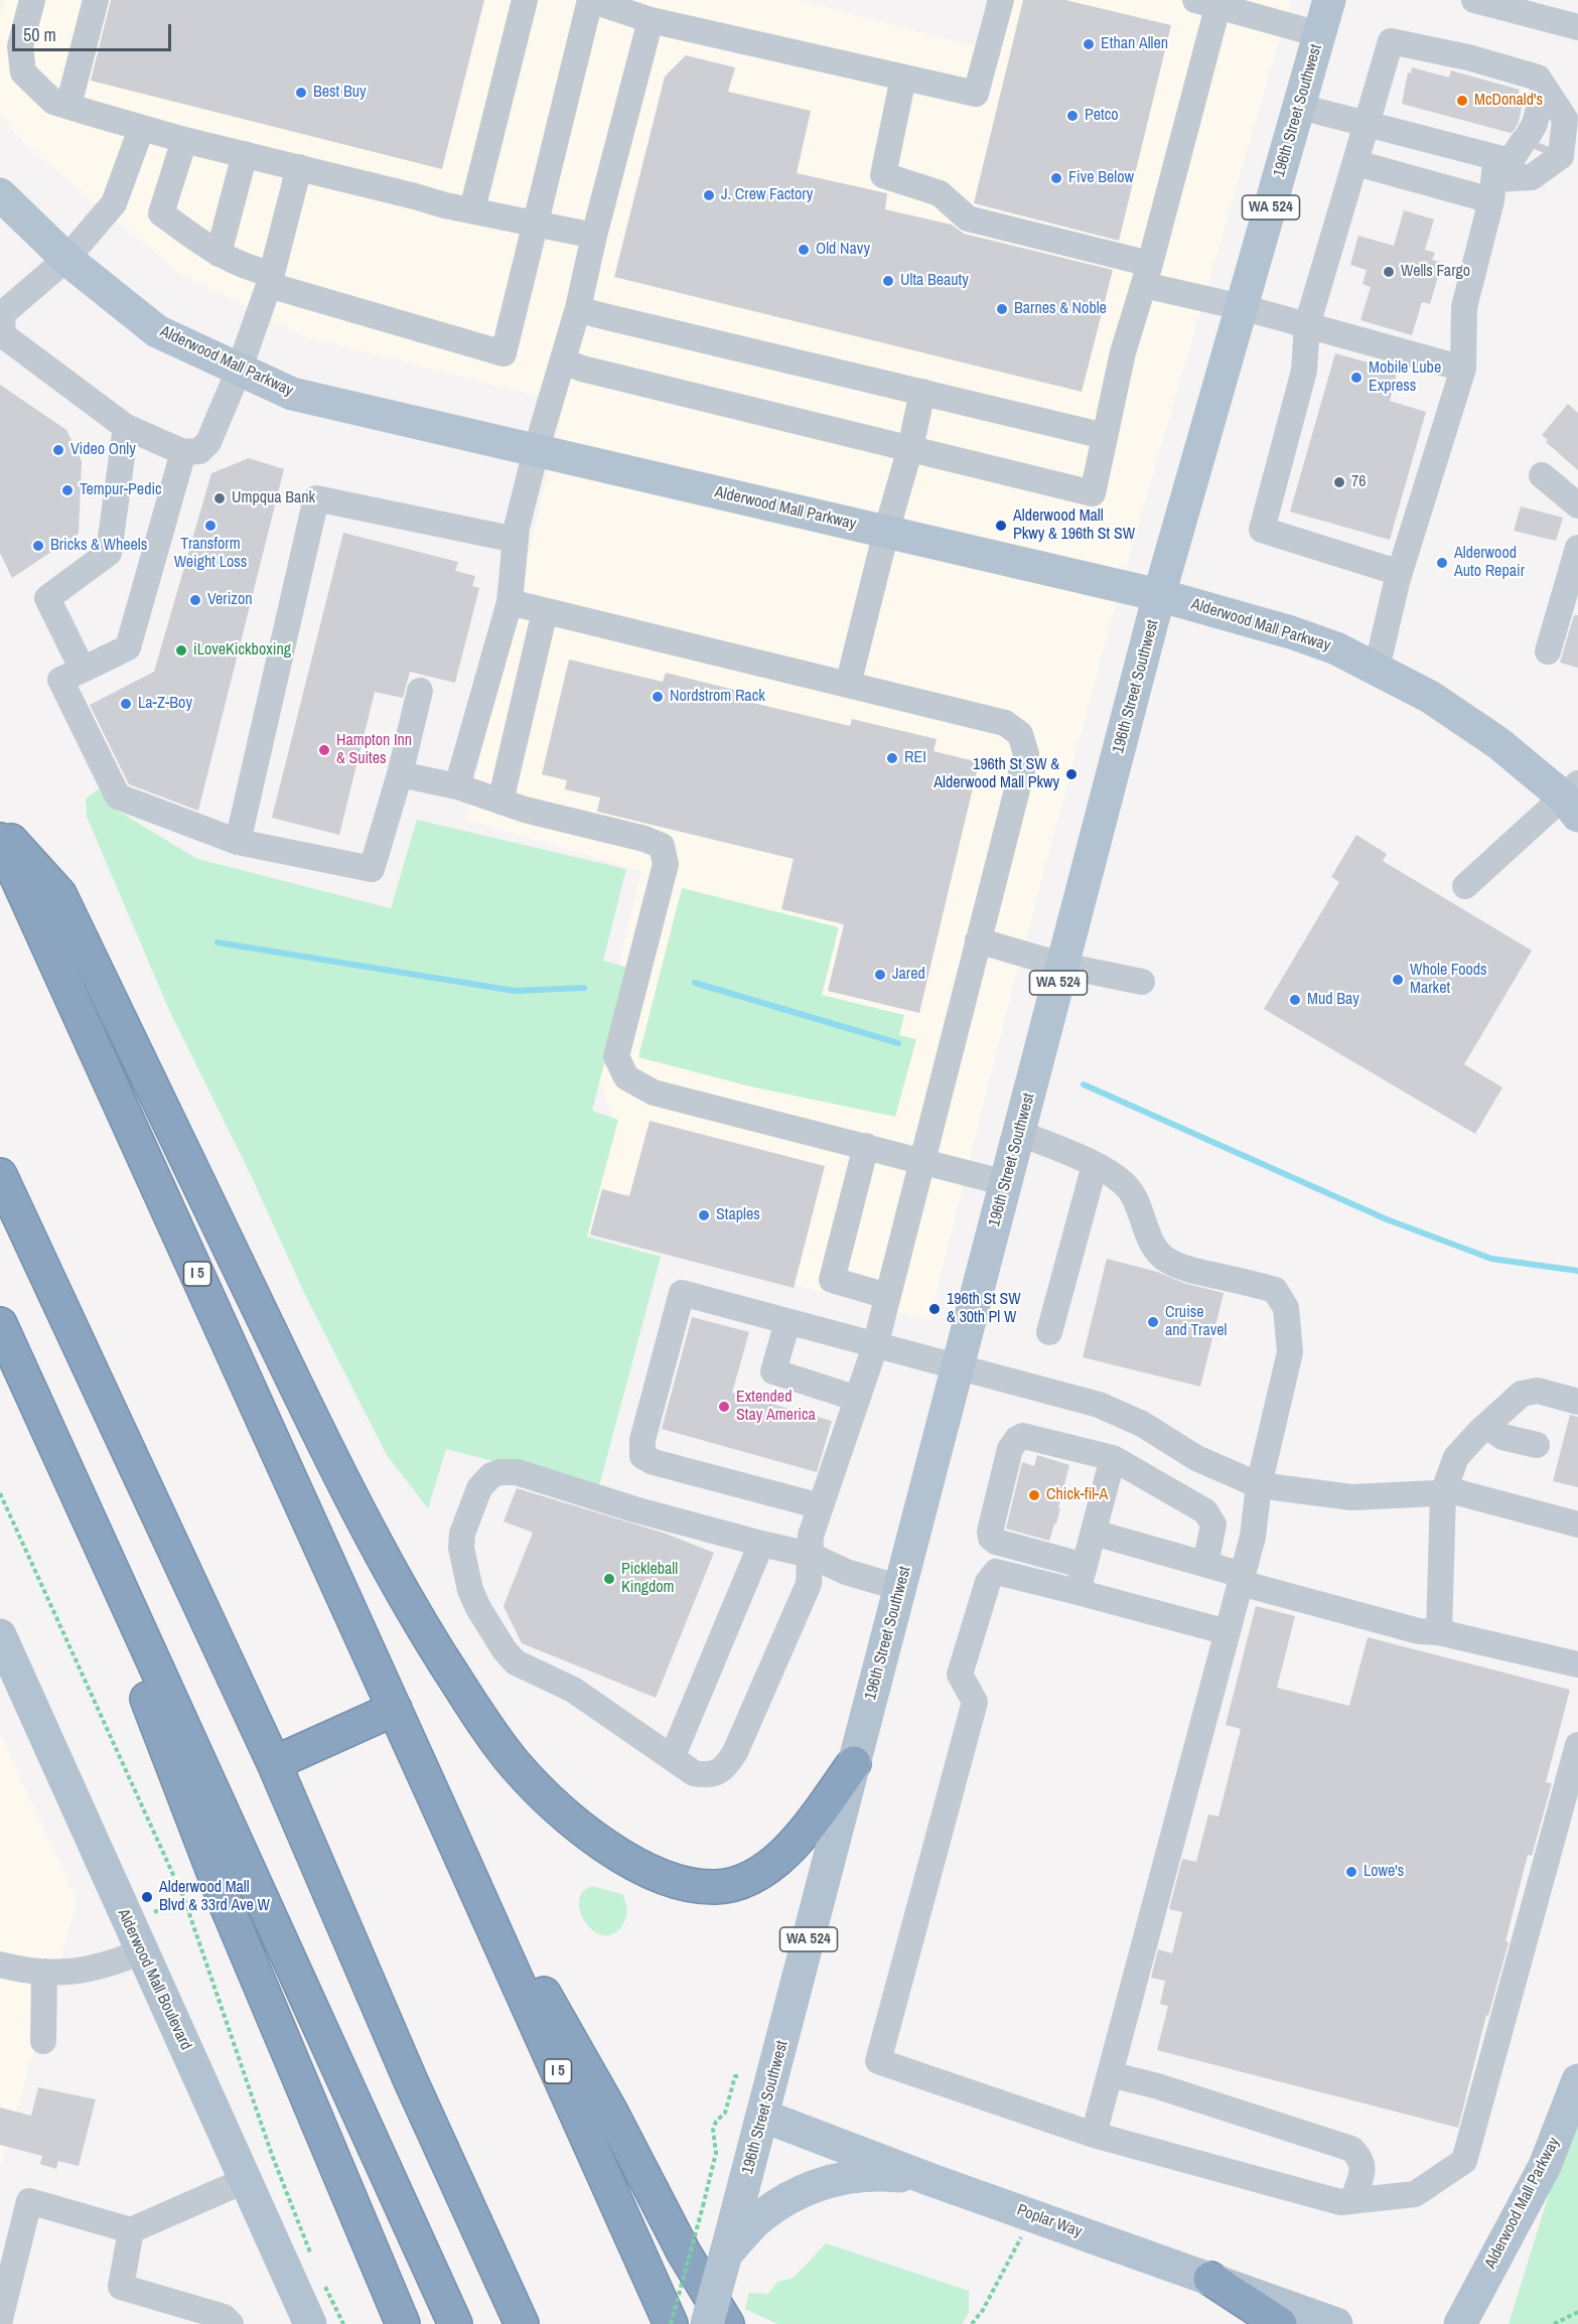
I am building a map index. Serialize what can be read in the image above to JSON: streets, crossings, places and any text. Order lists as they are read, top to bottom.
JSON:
{
  "streets": {
    "highway": ["I 5"],
    "main road": [
      "196th Street Southwest",
      "WA 524",
      "Alderwood Mall Parkway",
      "Alderwood Mall Boulevard",
      "Poplar Way"
    ]
  },
  "crossings": [
    ["196th Street Southwest", "Alderwood Mall Parkway"],
    ["196th Street Southwest", "Poplar Way"]
  ],
  "places": [
    "Ethan Allen",
    "Best Buy",
    "McDonald's",
    "Petco",
    "Five Below",
    "J. Crew Factory",
    "Old Navy",
    "Wells Fargo",
    "Ulta Beauty",
    "Barnes & Noble",
    "Mobile Lube Express",
    "Video Only",
    "76",
    "Tempur-Pedic",
    "Umpqua Bank",
    "Transform Weight Loss",
    "Alderwood Mall Pkwy & 196th St SW",
    "Bricks & Wheels",
    "Alderwood Auto Repair",
    "Verizon",
    "iLoveKickboxing",
    "Nordstrom Rack",
    "La-Z-Boy",
    "Hampton Inn & Suites",
    "REI",
    "196th St SW & Alderwood Mall Pkwy",
    "Jared",
    "Whole Foods Market",
    "Mud Bay",
    "Staples",
    "196th St SW & 30th Pl W",
    "Cruise and Travel",
    "Extended Stay America",
    "Chick-fil-A",
    "Pickleball Kingdom",
    "Lowe's",
    "Alderwood Mall Blvd & 33rd Ave W"
  ],
  "scale_bar": "50 m"
}
